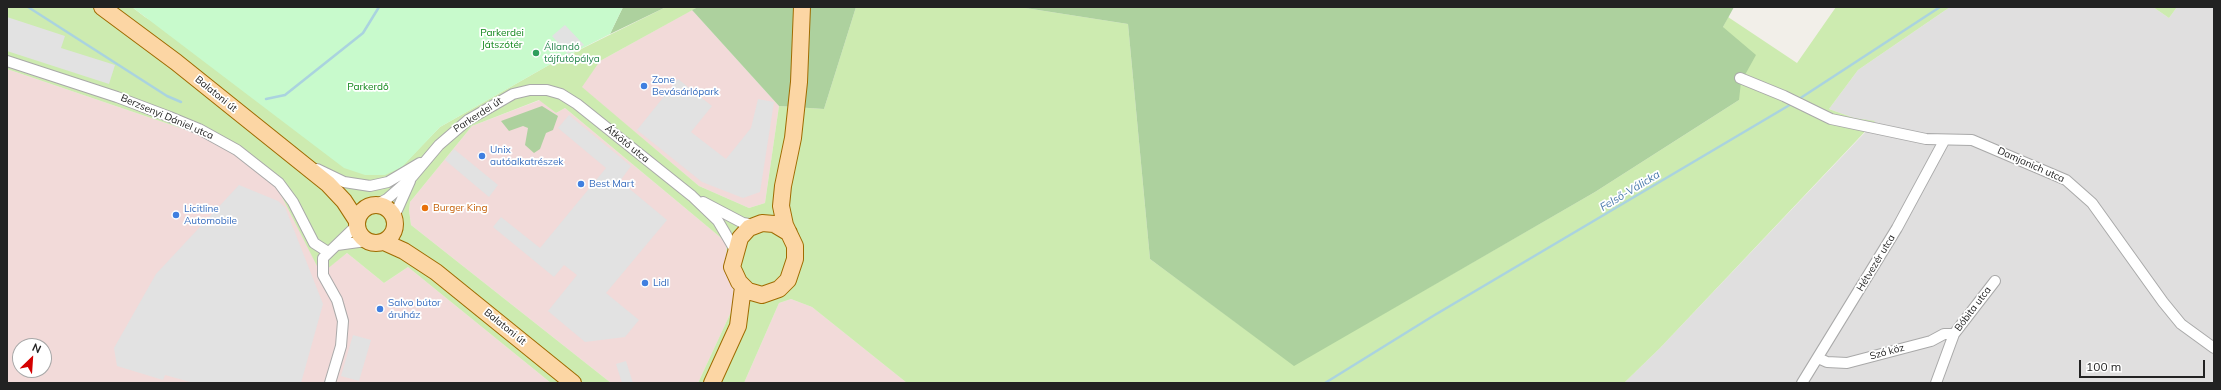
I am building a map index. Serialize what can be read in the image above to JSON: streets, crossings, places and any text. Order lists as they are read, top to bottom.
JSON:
{
  "streets": {
    "main road": ["Balatoni út"],
    "street": [
      "Parkerdei út",
      "Berzsenyi Dániel utca",
      "Átkötő utca",
      "Damjanich utca",
      "Hétvezér utca",
      "Bóbita utca",
      "Szó köz"
    ]
  },
  "crossings": [
    ["Balatoni út", "Parkerdei út"],
    ["Parkerdei út", "Átkötő utca"],
    ["Damjanich utca", "Hétvezér utca"],
    ["Hétvezér utca", "Szó köz"],
    ["Bóbita utca", "Szó köz"]
  ],
  "water": ["Felső-Válicka"],
  "parks": ["Parkerdei Játszótér", "Parkerdő"],
  "places": [
    "Állandó tájfutópálya",
    "Zone Bevásárlópark",
    "Unix autóalkatrészek",
    "Best Mart",
    "Burger King",
    "Licitline Automobile",
    "Lidl",
    "Salvo bútor áruház"
  ],
  "scale_bar": "100 m",
  "north": "top right"
}
